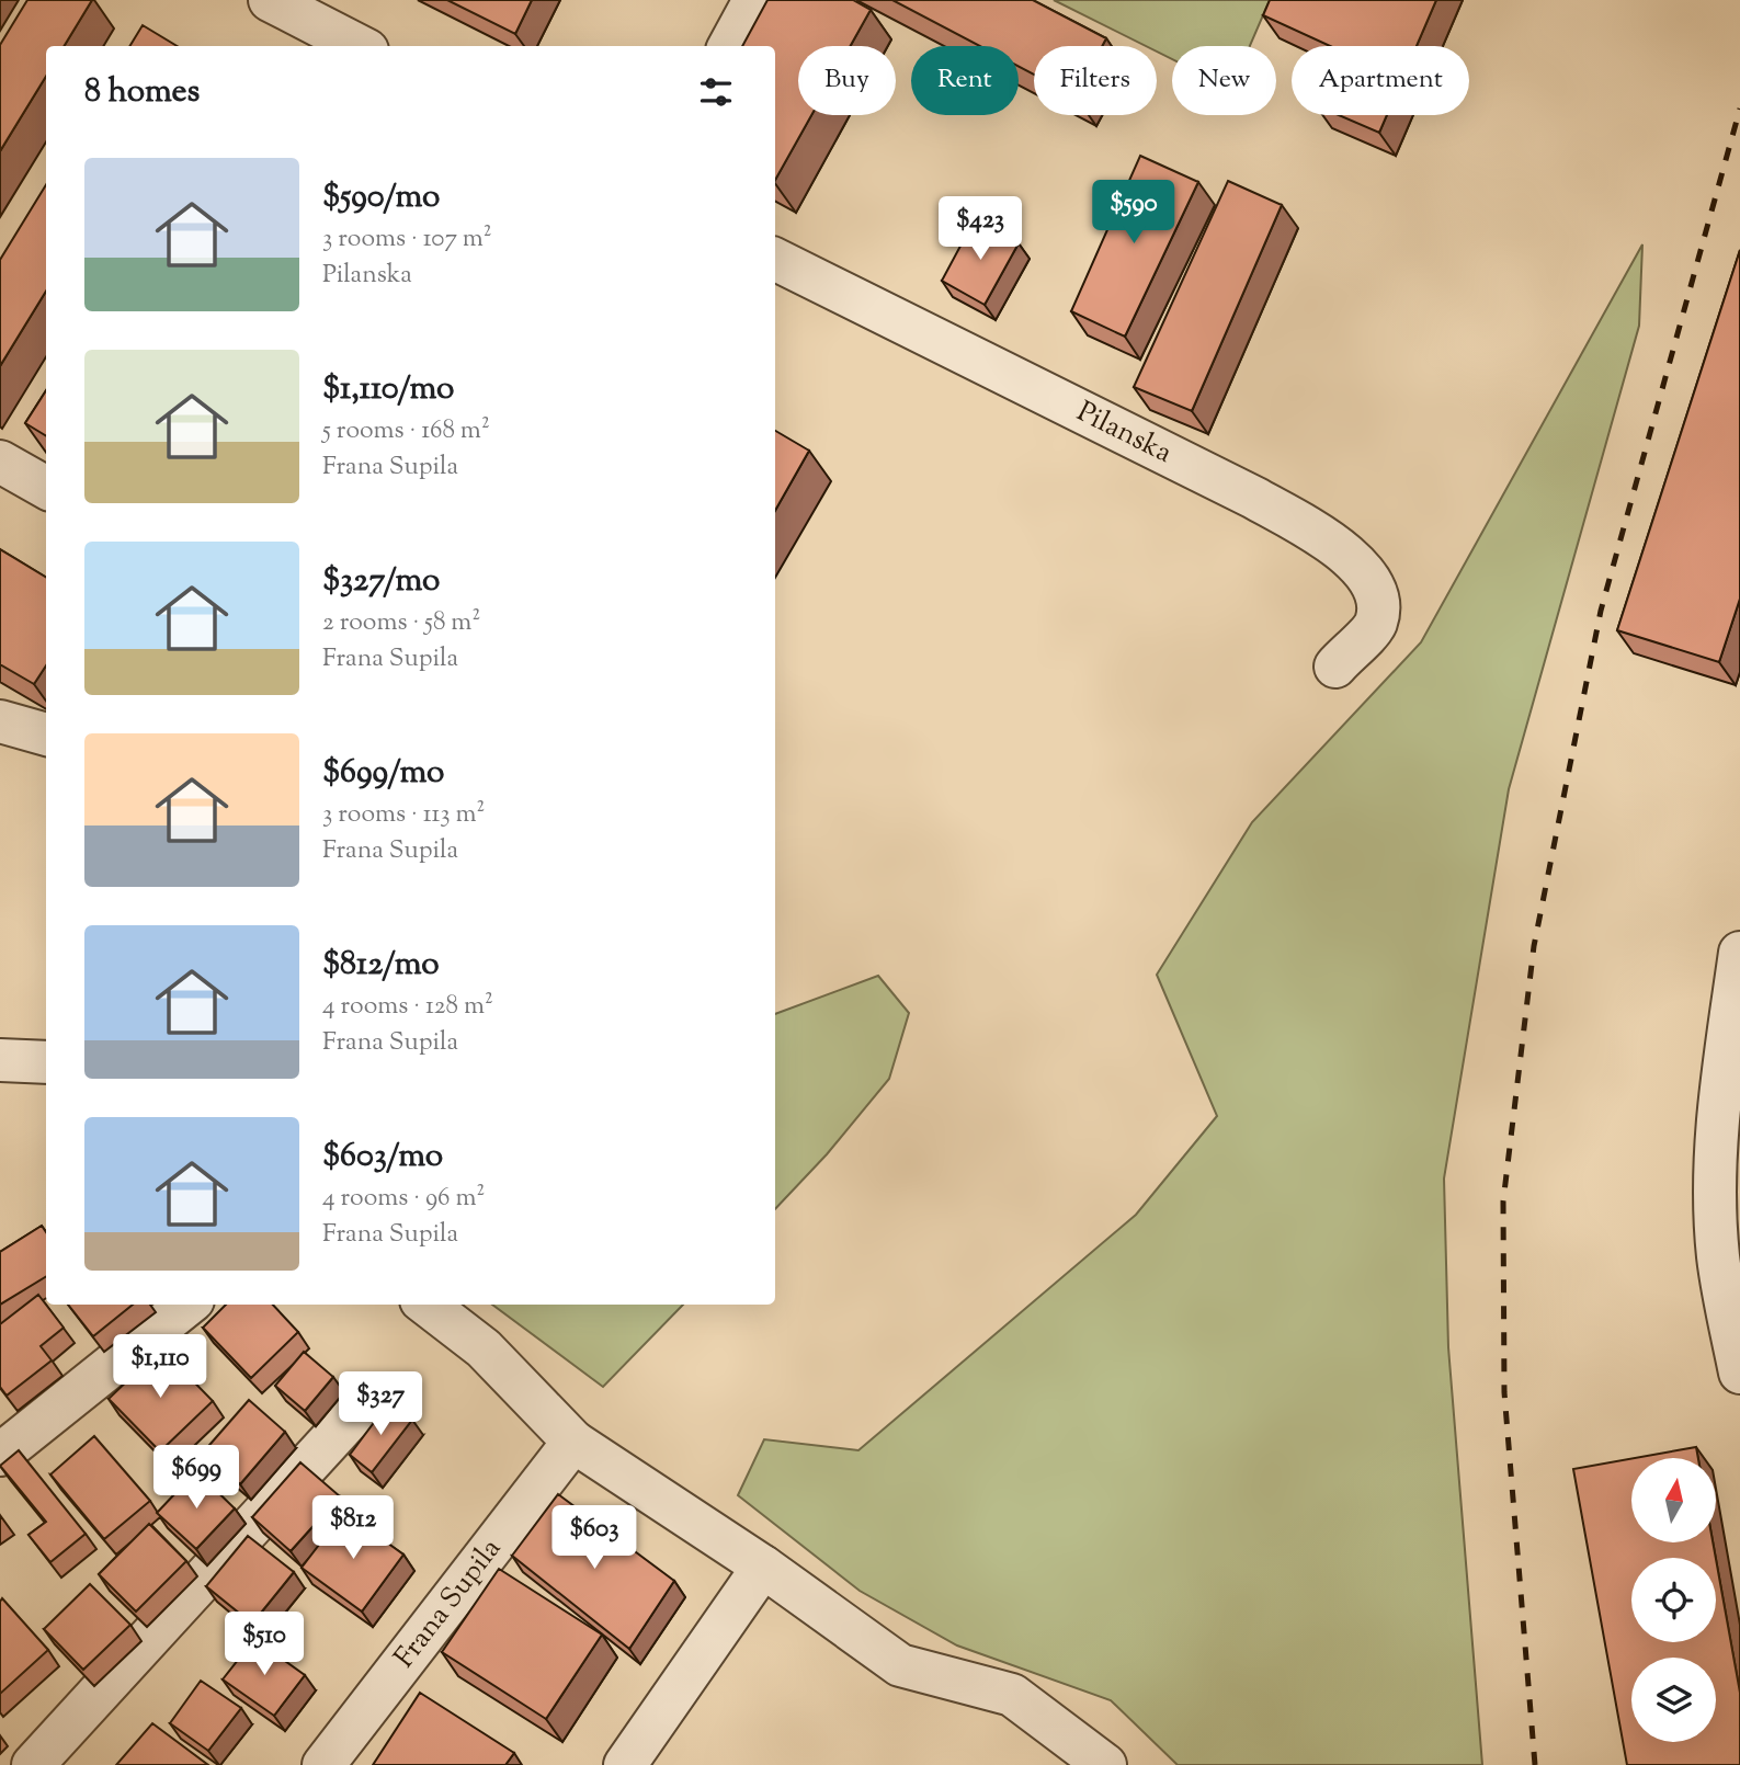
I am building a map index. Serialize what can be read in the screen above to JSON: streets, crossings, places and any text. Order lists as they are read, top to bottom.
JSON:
{
  "streets": {
    "street": ["Pilanska", "Frana Supila"]
  },
  "north": "top",
  "page": {
    "chip": [
      "Buy",
      "Rent",
      "Filters",
      "New",
      "Apartment"
    ],
    "heading": "8 homes",
    "list": [
      {
        "name": "$590/mo",
        "note": "3 rooms · 107 m² · Pilanska"
      },
      {
        "name": "$1,110/mo",
        "note": "5 rooms · 168 m² · Frana Supila"
      },
      {
        "name": "$327/mo",
        "note": "2 rooms · 58 m² · Frana Supila"
      },
      {
        "name": "$699/mo",
        "note": "3 rooms · 113 m² · Frana Supila"
      },
      {
        "name": "$812/mo",
        "note": "4 rooms · 128 m² · Frana Supila"
      },
      {
        "name": "$603/mo",
        "note": "4 rooms · 96 m² · Frana Supila"
      }
    ],
    "price": [
      "$590",
      "$423",
      "$1,110",
      "$327",
      "$699",
      "$812",
      "$603",
      "$510"
    ]
  }
}
